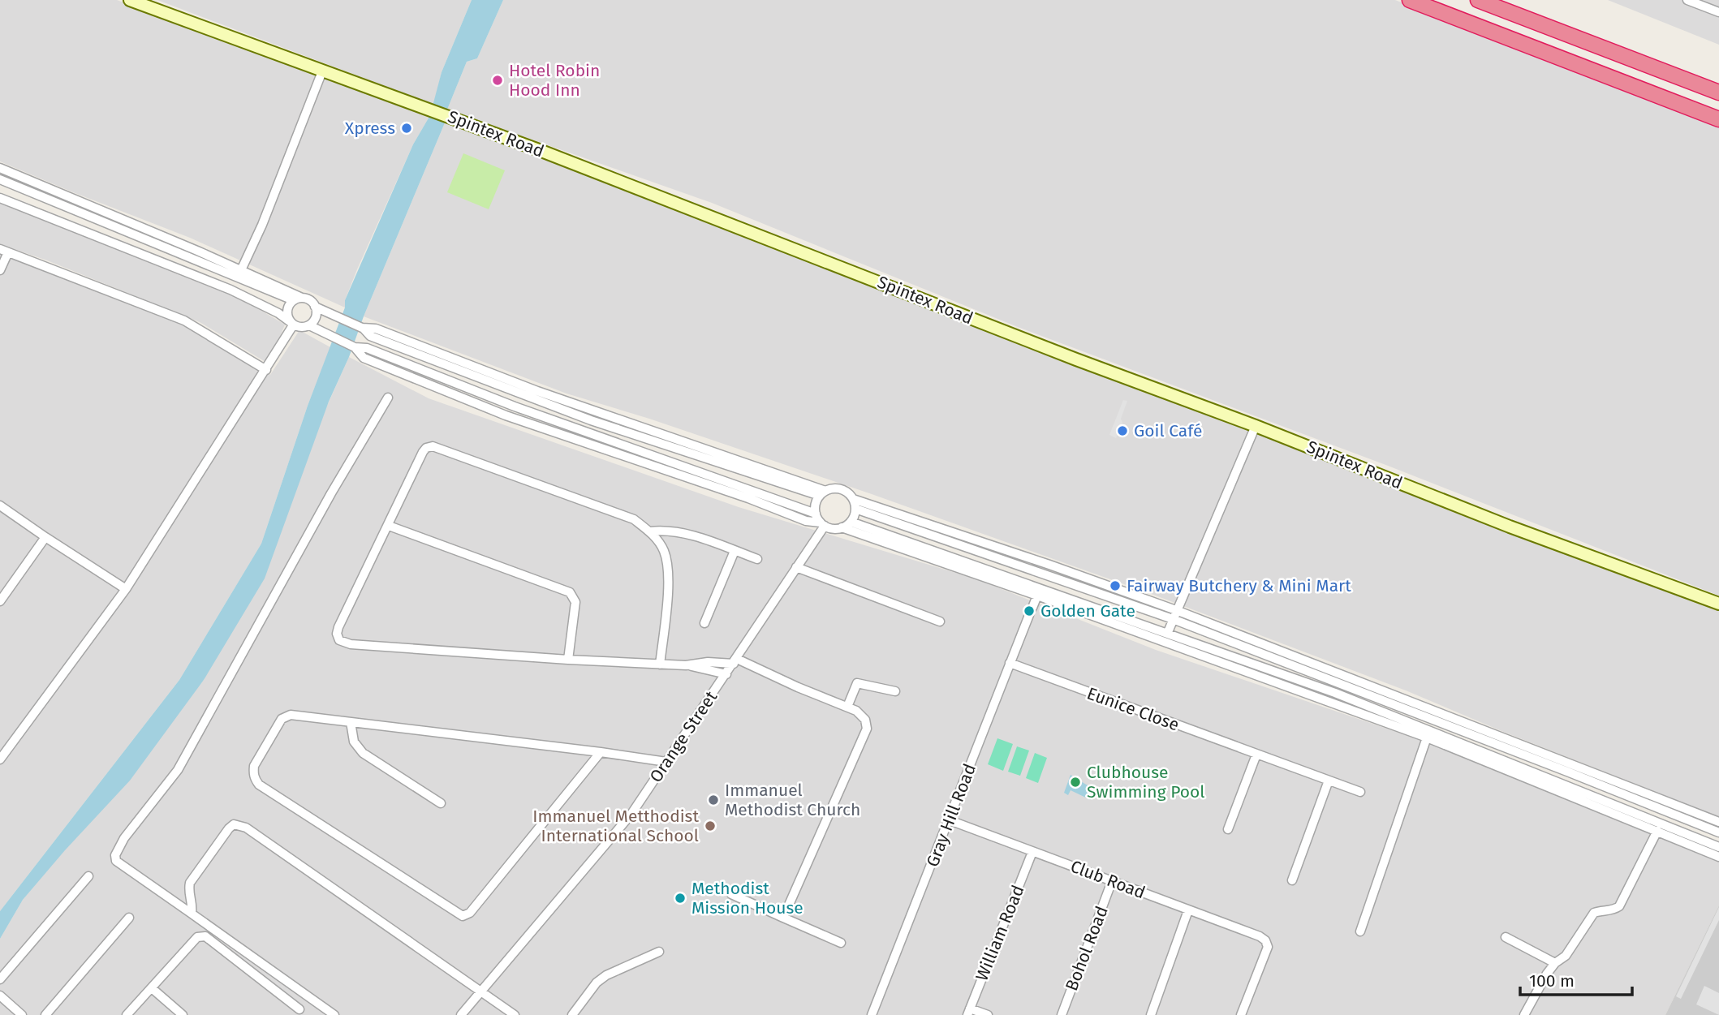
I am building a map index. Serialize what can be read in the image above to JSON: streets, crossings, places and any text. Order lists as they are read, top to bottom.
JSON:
{
  "streets": {
    "main road": ["Spintex Road"],
    "street": [
      "Eunice Close",
      "Orange Street",
      "Gray Hill Road",
      "Club Road",
      "William Road",
      "Bohol Road"
    ]
  },
  "crossings": [
    ["Eunice Close", "Gray Hill Road"],
    ["Gray Hill Road", "Club Road"],
    ["Club Road", "William Road"],
    ["Club Road", "Bohol Road"]
  ],
  "places": [
    "Hotel Robin Hood Inn",
    "Xpress",
    "Goil Café",
    "Fairway Butchery & Mini Mart",
    "Golden Gate",
    "Clubhouse Swimming Pool",
    "Immanuel Methodist Church",
    "Immanuel Metthodist International School",
    "Methodist Mission House"
  ],
  "scale_bar": "100 m"
}
